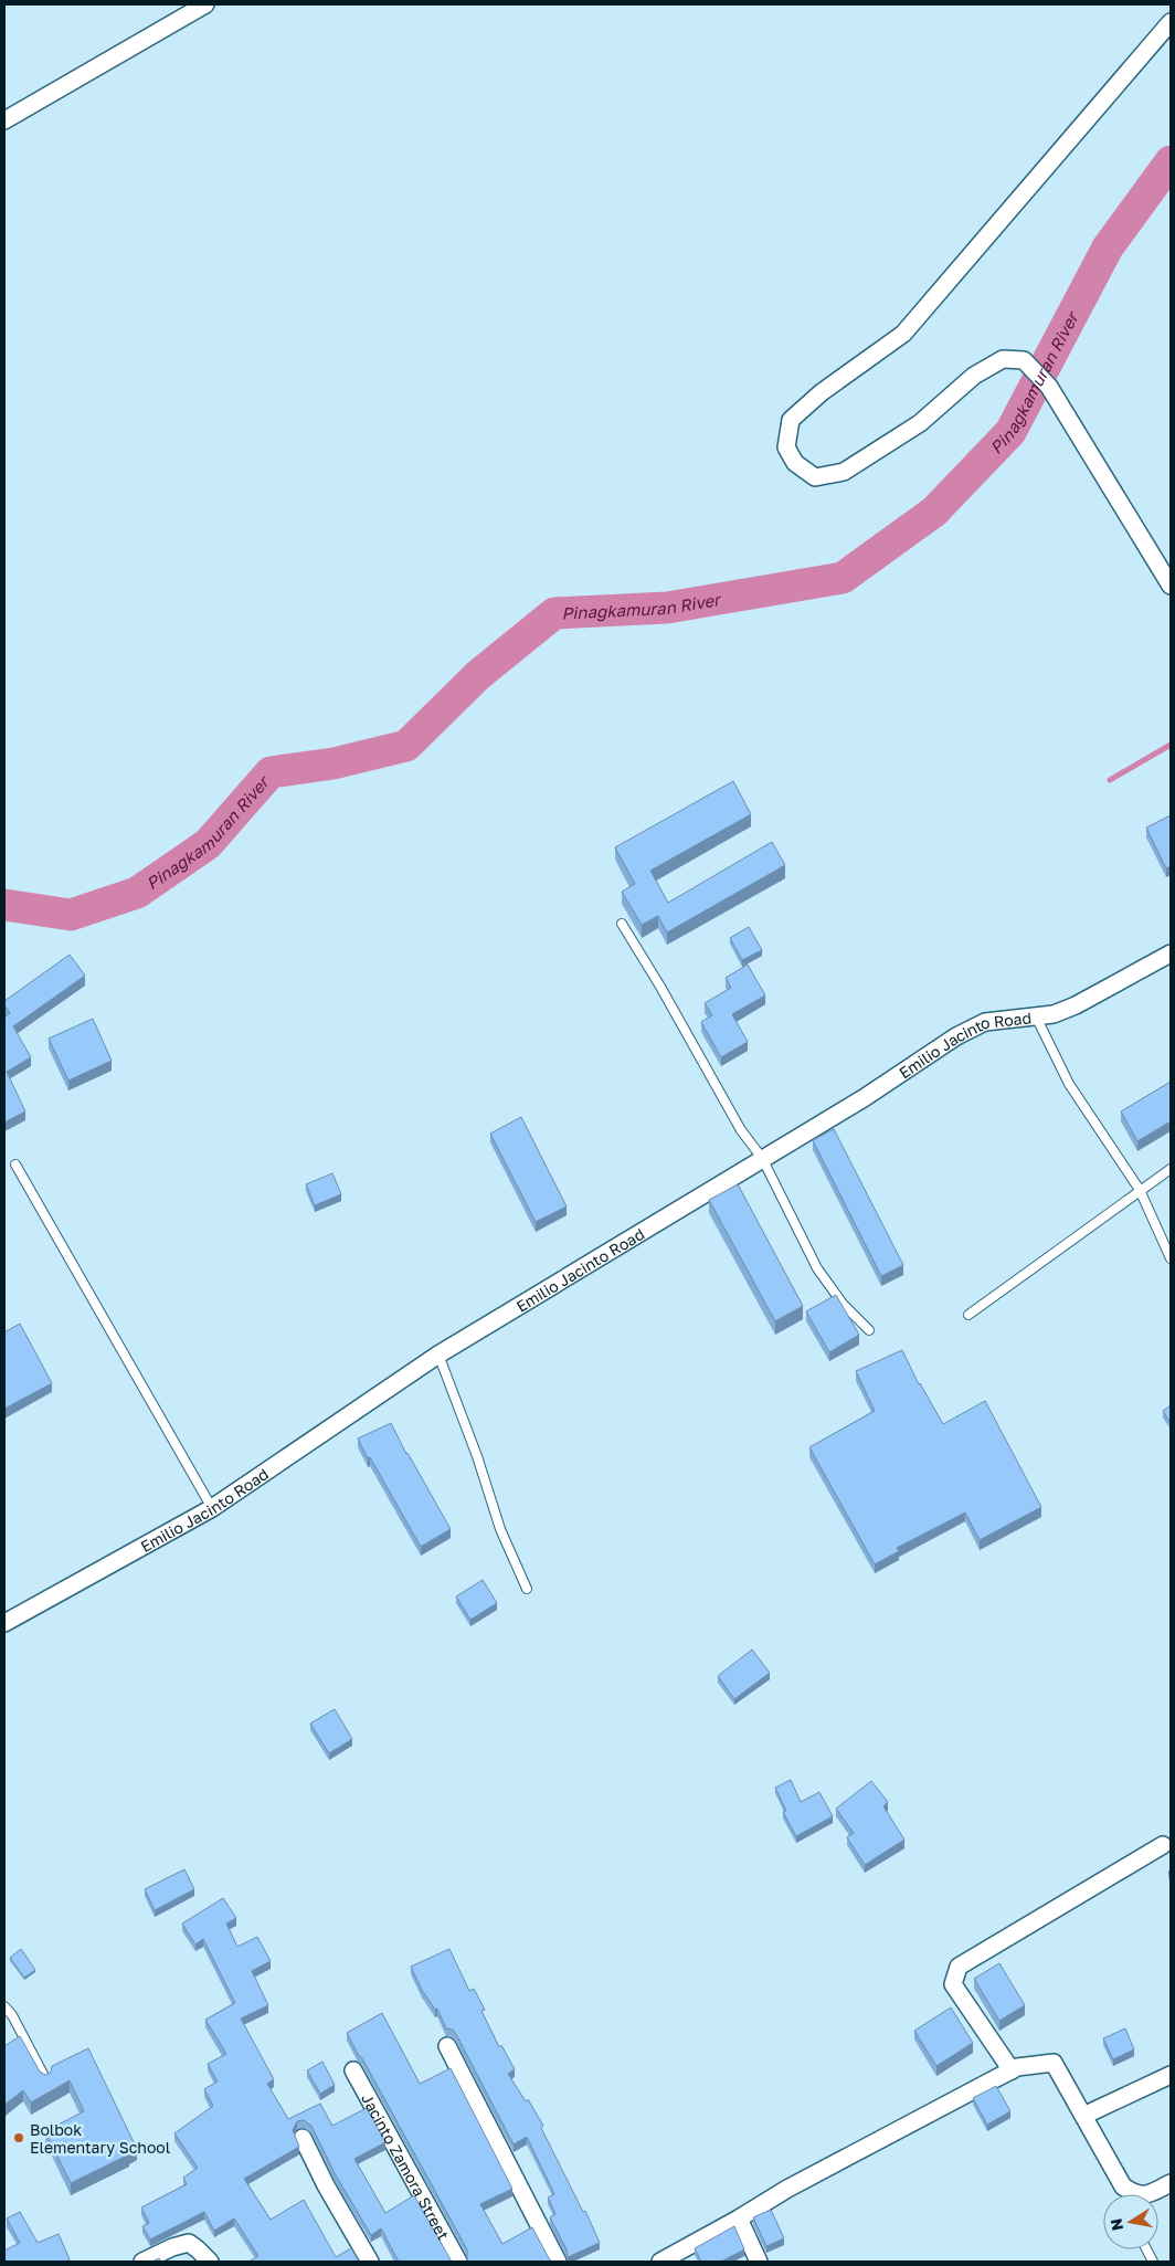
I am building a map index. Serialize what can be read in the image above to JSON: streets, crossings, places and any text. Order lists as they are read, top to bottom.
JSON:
{
  "streets": {
    "street": ["Emilio Jacinto Road", "Jacinto Zamora Street"]
  },
  "water": ["Pinagkamuran River"],
  "places": ["Bolbok Elementary School"],
  "north": "left"
}
